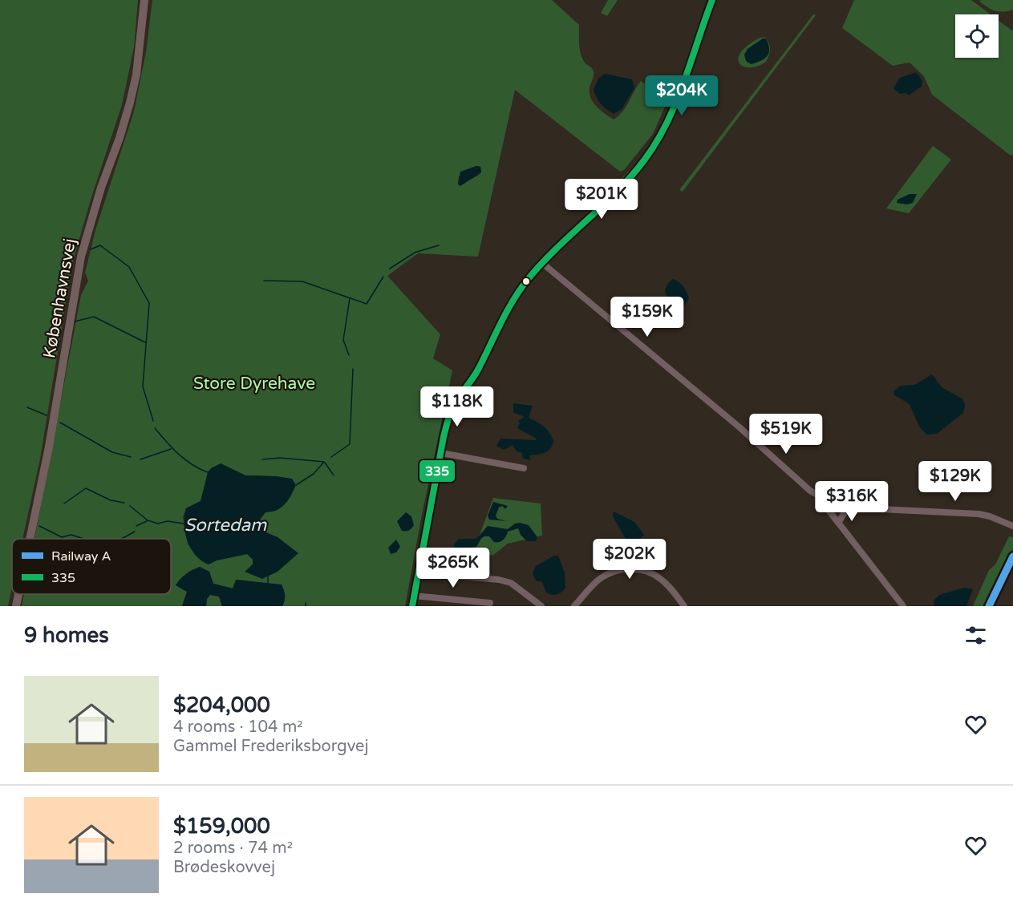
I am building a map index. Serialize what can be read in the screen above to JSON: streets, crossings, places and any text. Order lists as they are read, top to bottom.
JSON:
{
  "streets": {
    "main road": ["Københavnsvej"]
  },
  "water": ["Sortedam"],
  "parks": ["Store Dyrehave"],
  "lines": ["transit line 335", "rail line A"],
  "legend": ["Railway A", "335"],
  "page": {
    "price": [
      "$204K",
      "$201K",
      "$159K",
      "$118K",
      "$519K",
      "$129K",
      "$316K",
      "$202K",
      "$265K"
    ],
    "heading": "9 homes",
    "list": [
      {
        "name": "$204,000",
        "note": "4 rooms · 104 m² · Gammel Frederiksborgvej"
      },
      {
        "name": "$159,000",
        "note": "2 rooms · 74 m² · Brødeskovvej"
      }
    ]
  }
}
